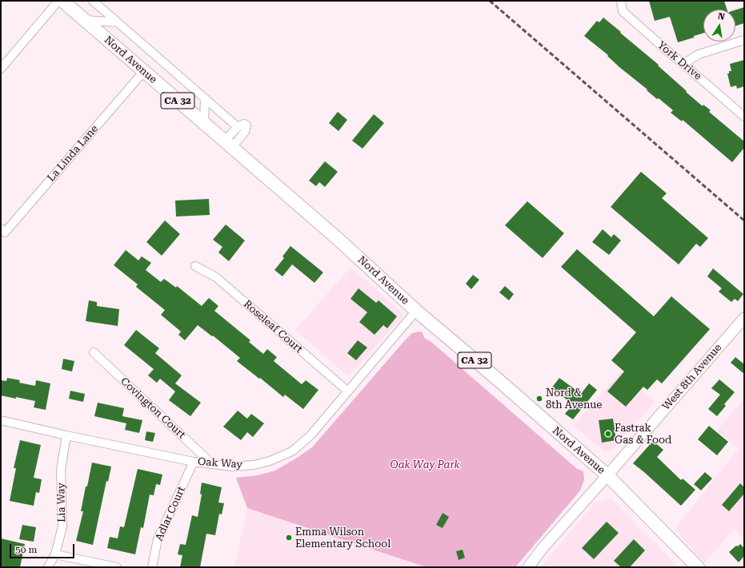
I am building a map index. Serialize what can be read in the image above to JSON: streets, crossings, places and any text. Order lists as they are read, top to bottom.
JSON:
{
  "streets": {
    "main road": ["Nord Avenue", "CA 32"],
    "street": [
      "York Drive",
      "La Linda Lane",
      "Roseleaf Court",
      "West 8th Avenue",
      "Covington Court",
      "Oak Way",
      "Lia Way",
      "Adlar Court"
    ]
  },
  "crossings": [
    ["Nord Avenue", "La Linda Lane"],
    ["Nord Avenue", "West 8th Avenue"],
    ["Nord Avenue", "Oak Way"],
    ["Roseleaf Court", "Oak Way"],
    ["Covington Court", "Oak Way"],
    ["Oak Way", "Lia Way"],
    ["Oak Way", "Adlar Court"]
  ],
  "parks": ["Oak Way Park"],
  "places": ["Nord & 8th Avenue", "Fastrak Gas & Food", "Emma Wilson Elementary School"],
  "scale_bar": "50 m",
  "north": "top"
}
